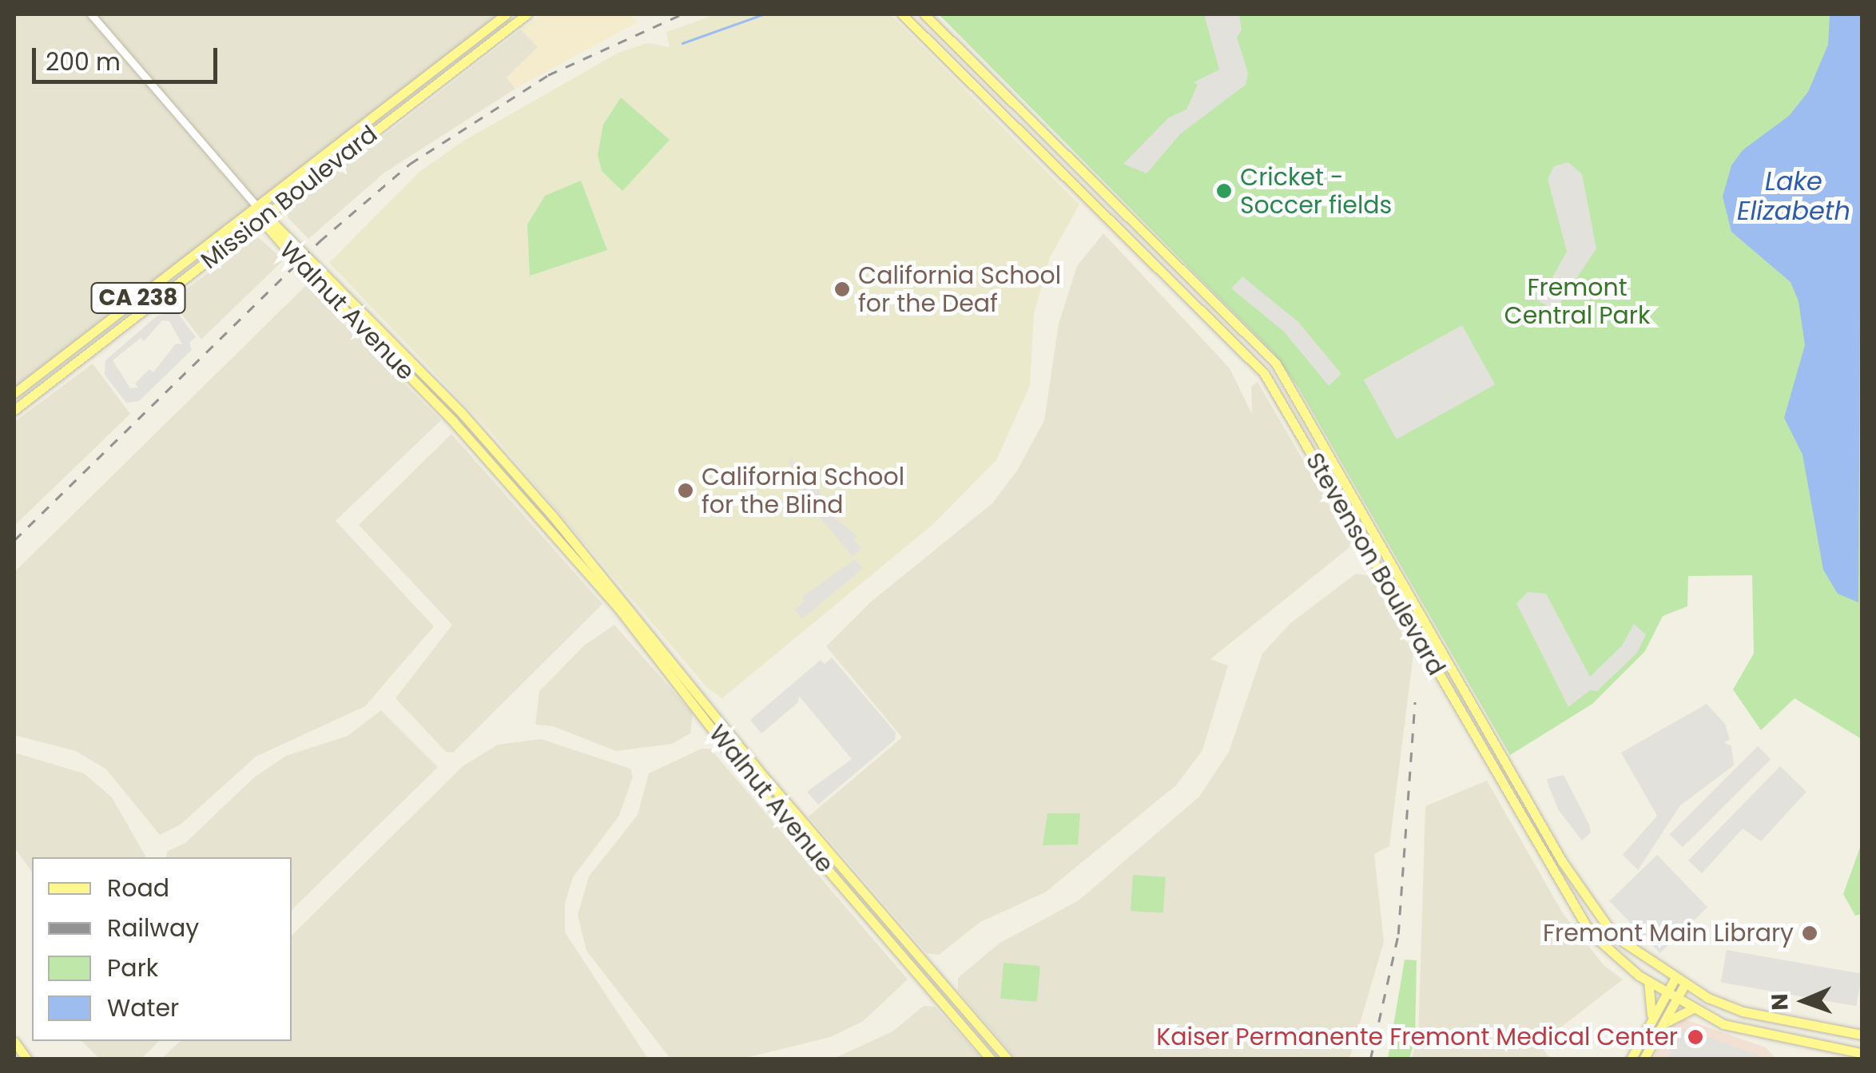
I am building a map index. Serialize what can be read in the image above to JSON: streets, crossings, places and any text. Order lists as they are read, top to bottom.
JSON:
{
  "streets": {
    "main road": [
      "Mission Boulevard",
      "CA 238",
      "Walnut Avenue",
      "Stevenson Boulevard"
    ]
  },
  "crossings": [
    ["Mission Boulevard", "Walnut Avenue"]
  ],
  "water": ["Lake Elizabeth"],
  "parks": ["Fremont Central Park"],
  "places": [
    "Cricket - Soccer fields",
    "California School for the Deaf",
    "California School for the Blind",
    "Fremont Main Library",
    "Kaiser Permanente Fremont Medical Center"
  ],
  "legend": [
    "Road",
    "Railway",
    "Park",
    "Water"
  ],
  "scale_bar": "200 m",
  "north": "left"
}
